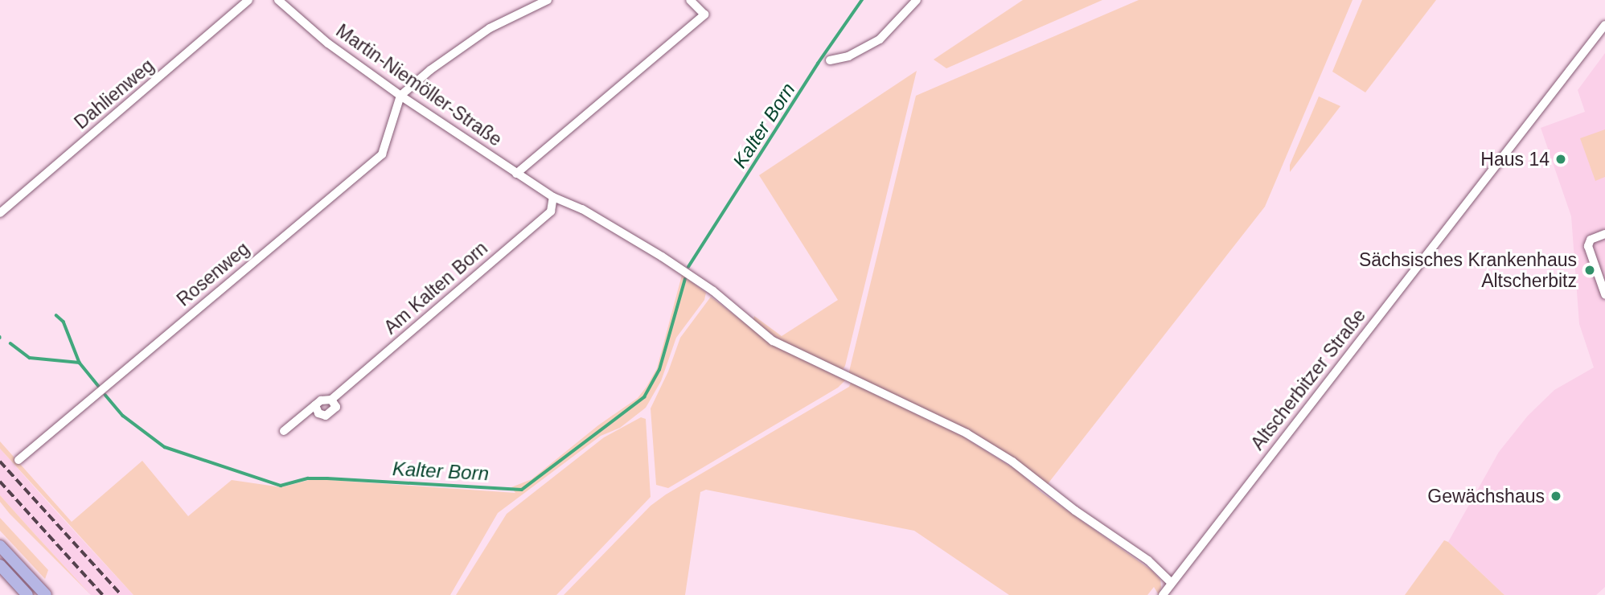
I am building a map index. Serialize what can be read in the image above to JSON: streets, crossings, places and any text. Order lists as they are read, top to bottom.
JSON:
{
  "streets": {
    "street": [
      "Martin-Niemöller-Straße",
      "Dahlienweg",
      "Rosenweg",
      "Am Kalten Born",
      "Altscherbitzer Straße"
    ]
  },
  "crossings": [
    ["Martin-Niemöller-Straße", "Rosenweg"],
    ["Martin-Niemöller-Straße", "Am Kalten Born"],
    ["Martin-Niemöller-Straße", "Altscherbitzer Straße"]
  ],
  "water": ["Kalter Born"],
  "places": ["Haus 14", "Sächsisches Krankenhaus Altscherbitz", "Gewächshaus"]
}
